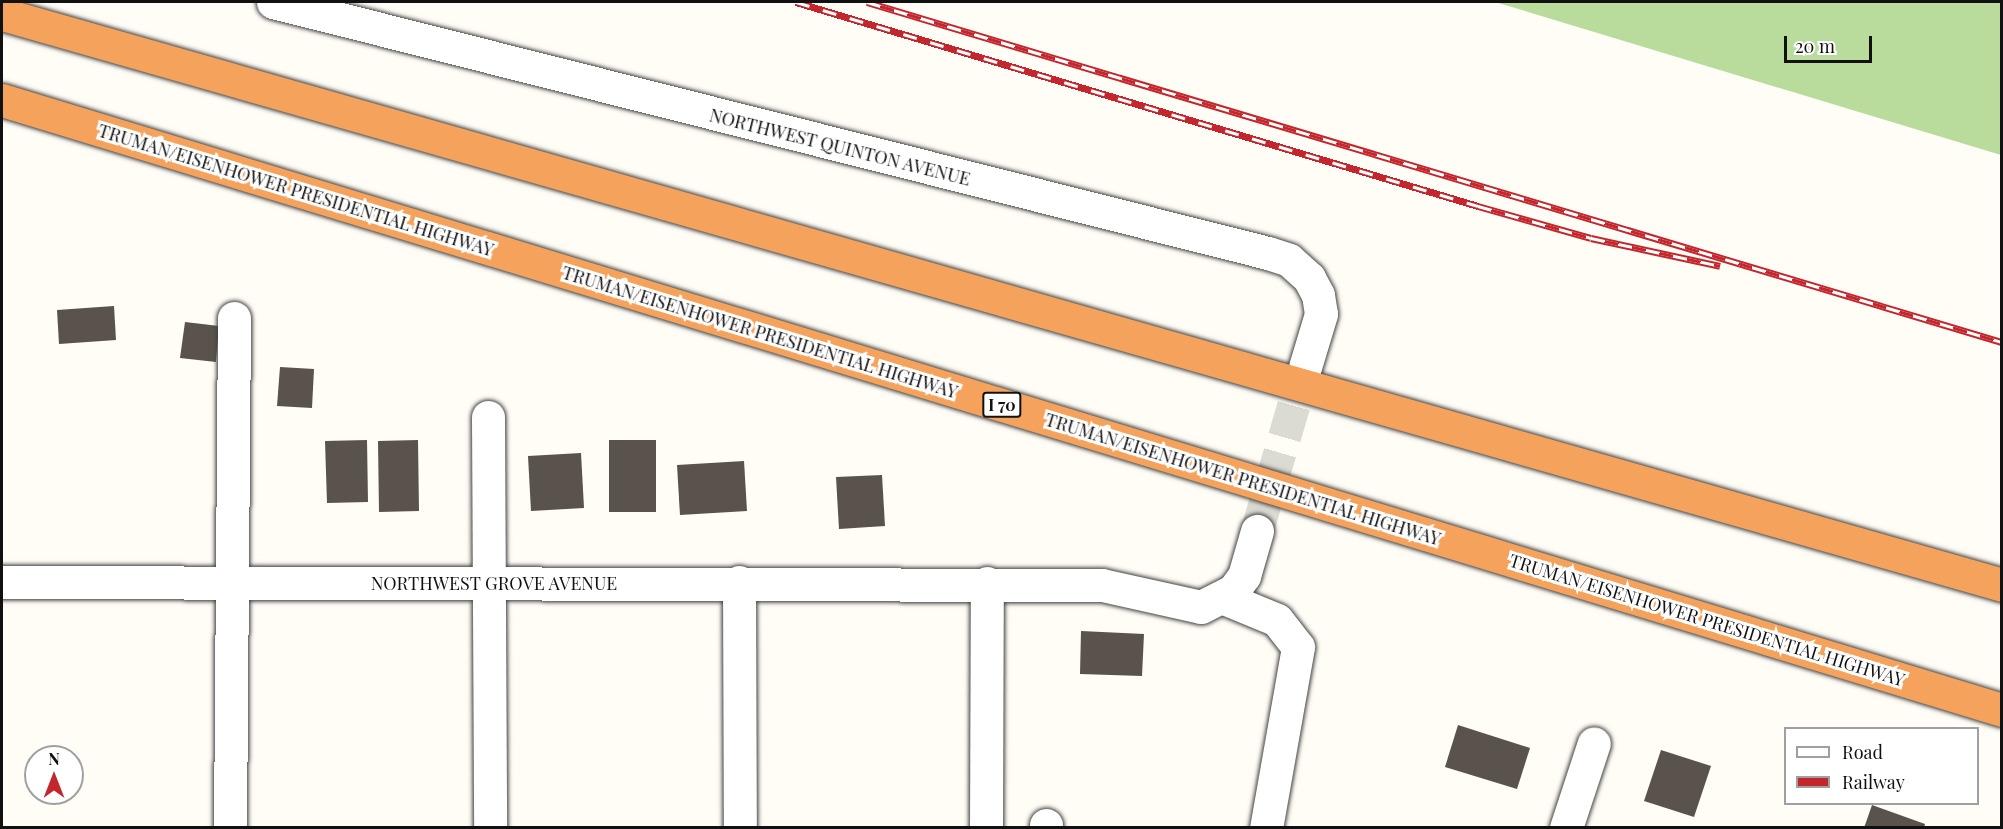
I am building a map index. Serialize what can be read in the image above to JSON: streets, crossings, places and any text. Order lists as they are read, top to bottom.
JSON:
{
  "streets": {
    "highway": ["TRUMAN/EISENHOWER PRESIDENTIAL HIGHWAY", "I 70"],
    "street": ["NORTHWEST QUINTON AVENUE", "NORTHWEST GROVE AVENUE"]
  },
  "legend": ["Road", "Railway"],
  "scale_bar": "20 m",
  "north": "top"
}
